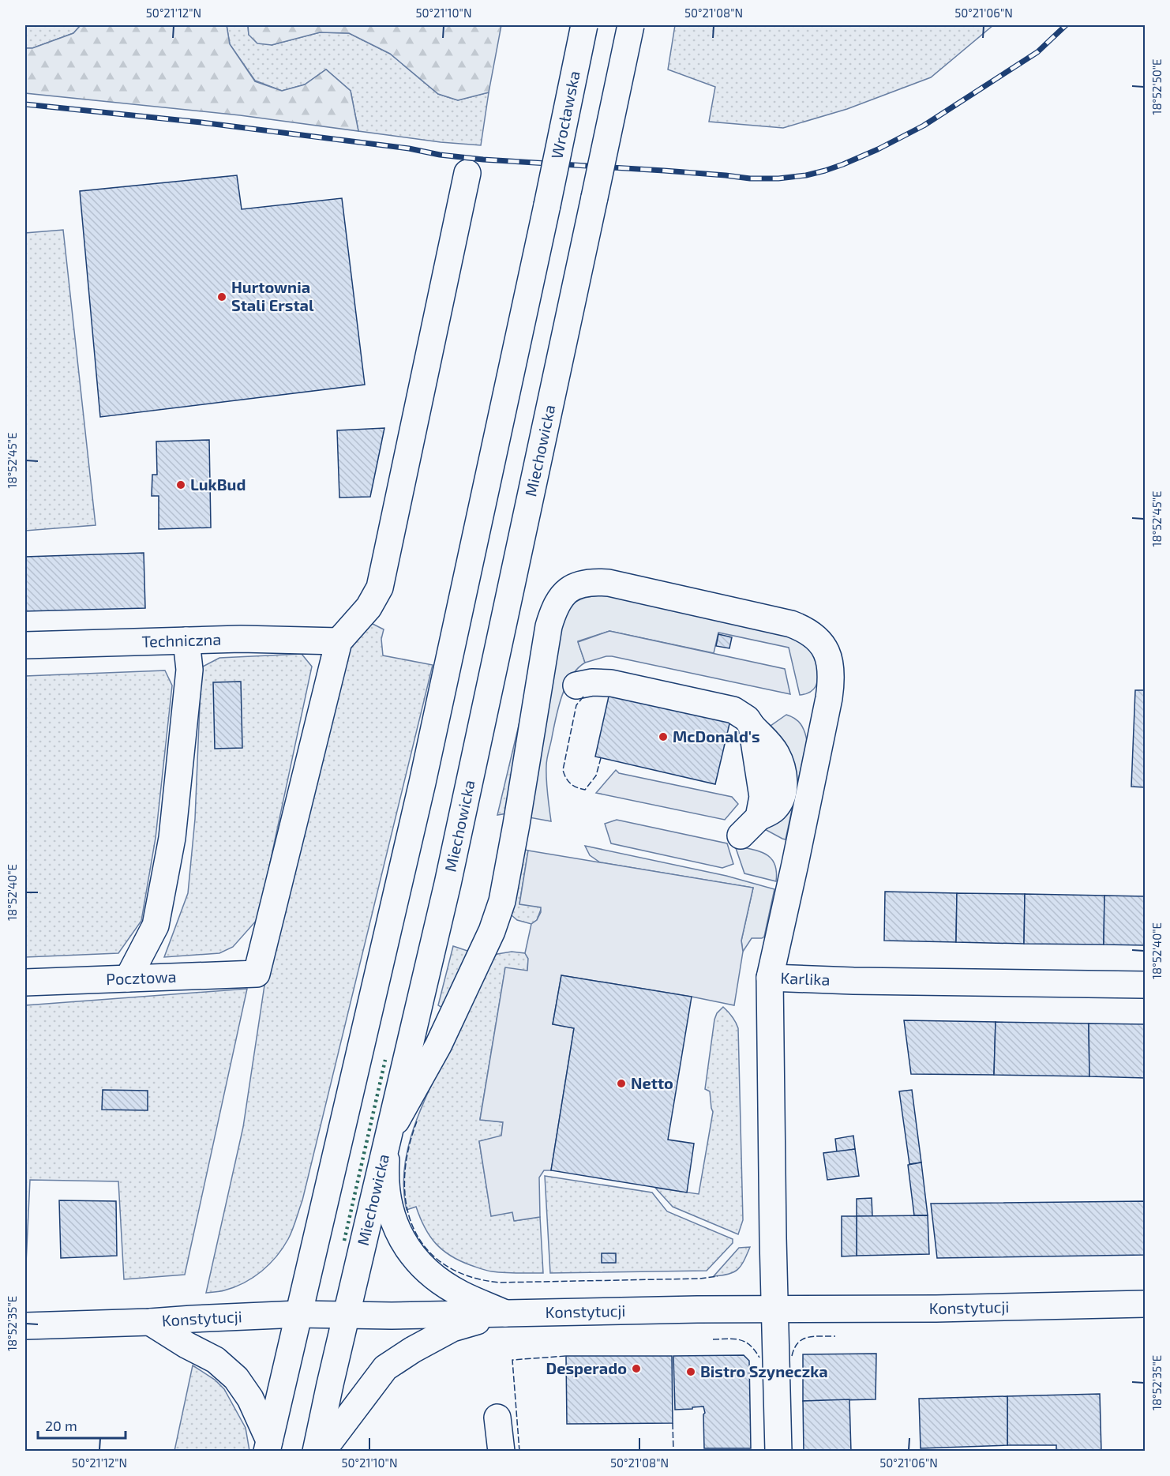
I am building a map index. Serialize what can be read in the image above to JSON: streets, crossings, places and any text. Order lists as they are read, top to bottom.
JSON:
{
  "streets": {
    "street": [
      "Wrocławska",
      "Miechowicka",
      "Techniczna",
      "Pocztowa",
      "Karlika",
      "Konstytucji"
    ]
  },
  "crossings": [
    ["Wrocławska", "Konstytucji"],
    ["Miechowicka", "Konstytucji"],
    ["Techniczna", "Pocztowa"],
    ["Karlika", "Konstytucji"]
  ],
  "places": [
    "Hurtownia Stali Erstal",
    "LukBud",
    "McDonald's",
    "Netto",
    "Desperado",
    "Bistro Szyneczka"
  ],
  "scale_bar": "20 m",
  "coordinates": [
    "50°21'12\"N",
    "50°21'10\"N",
    "50°21'08\"N",
    "50°21'06\"N",
    "18°52'50\"E",
    "18°52'45\"E",
    "18°52'40\"E",
    "18°52'35\"E"
  ]
}
